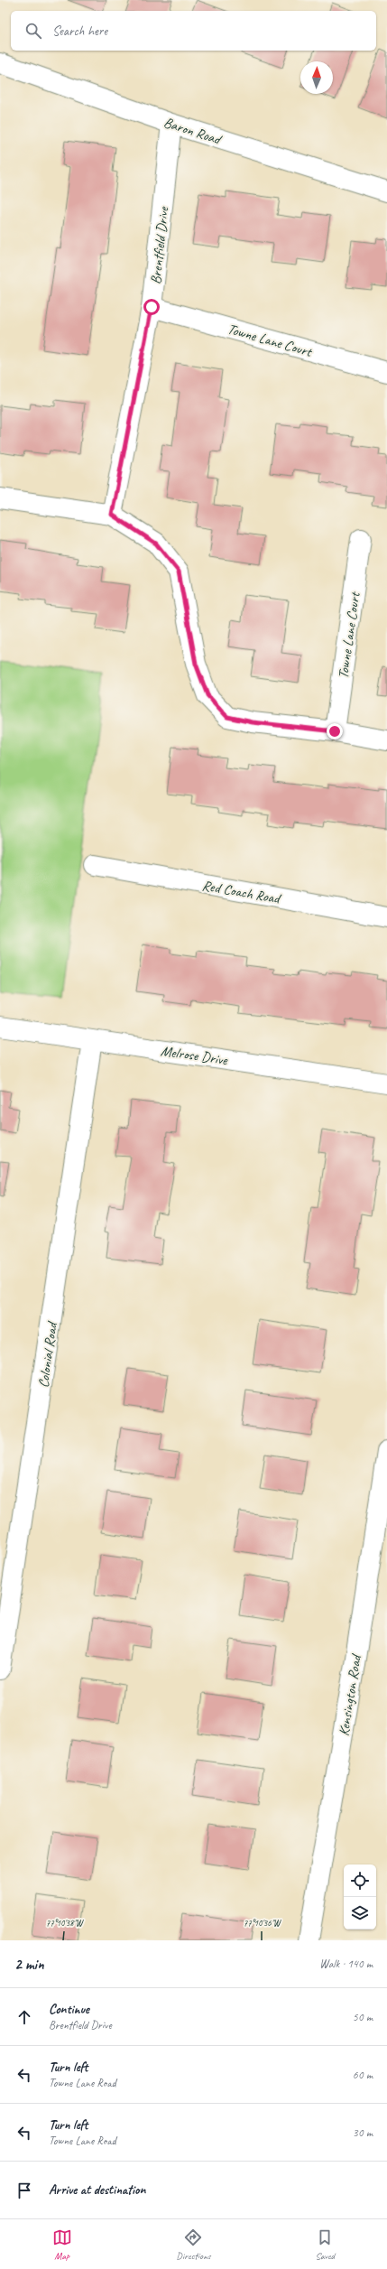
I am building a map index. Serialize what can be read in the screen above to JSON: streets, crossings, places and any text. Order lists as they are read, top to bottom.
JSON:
{
  "streets": {
    "street": [
      "Baron Road",
      "Brentfield Drive",
      "Towne Lane Court",
      "Red Coach Road",
      "Melrose Drive",
      "Colonial Road",
      "Kensington Road"
    ]
  },
  "crossings": [
    ["Baron Road", "Brentfield Drive"],
    ["Brentfield Drive", "Towne Lane Court"],
    ["Melrose Drive", "Colonial Road"]
  ],
  "north": "top",
  "page": {
    "search": "Search here",
    "heading": ["2 min", "Walk · 140 m"],
    "list": [
      ["Continue", "Brentfield Drive", "50 m"],
      ["Turn left", "Towne Lane Road", "60 m"],
      ["Turn left", "Towne Lane Road", "30 m"],
      "Arrive at destination"
    ],
    "nav": ["Map", "Directions", "Saved"]
  },
  "coordinates": ["77°10'38\"W", "77°10'36\"W"]
}
